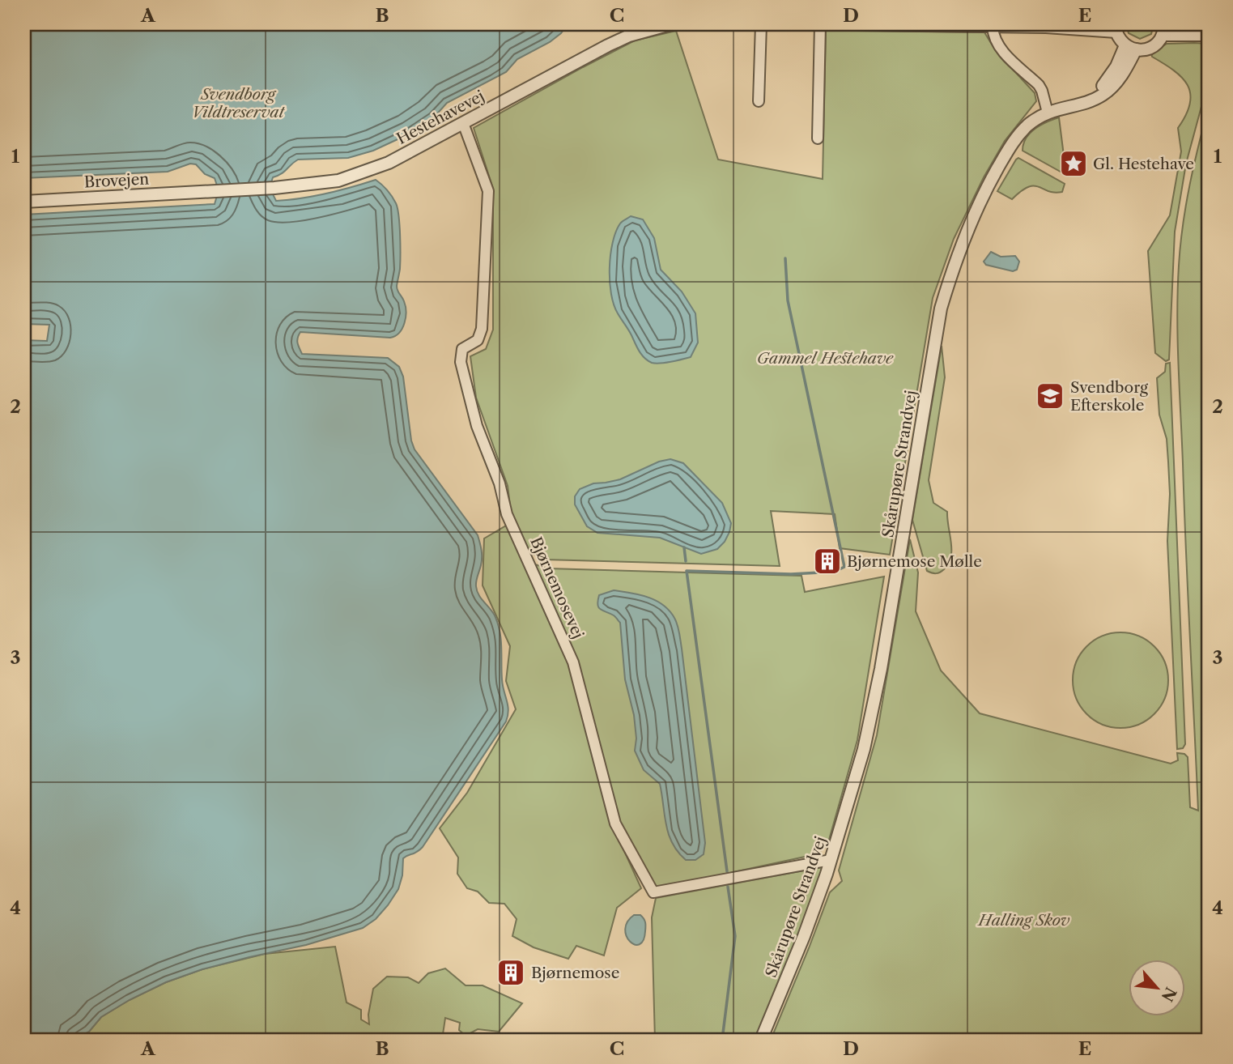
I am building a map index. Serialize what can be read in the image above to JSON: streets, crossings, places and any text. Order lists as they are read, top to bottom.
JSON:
{
  "streets": {
    "street": [
      "Hestehavevej",
      "Brovejen",
      "Skårupøre Strandvej",
      "Bjørnemosevej"
    ]
  },
  "crossings": [
    ["Hestehavevej", "Brovejen"],
    ["Hestehavevej", "Bjørnemosevej"],
    ["Skårupøre Strandvej", "Bjørnemosevej"]
  ],
  "parks": ["Svendborg Vildtreservat", "Gammel Hestehave", "Halling Skov"],
  "places": {
    "place": ["Gl. Hestehave"],
    "school or university": ["Svendborg Efterskole"],
    "building": ["Bjørnemose Mølle", "Bjørnemose"]
  },
  "north": "bottom right",
  "grid": {
    "columns": [
      "A",
      "B",
      "C",
      "D",
      "E"
    ],
    "rows": [
      "1",
      "2",
      "3",
      "4"
    ]
  }
}
